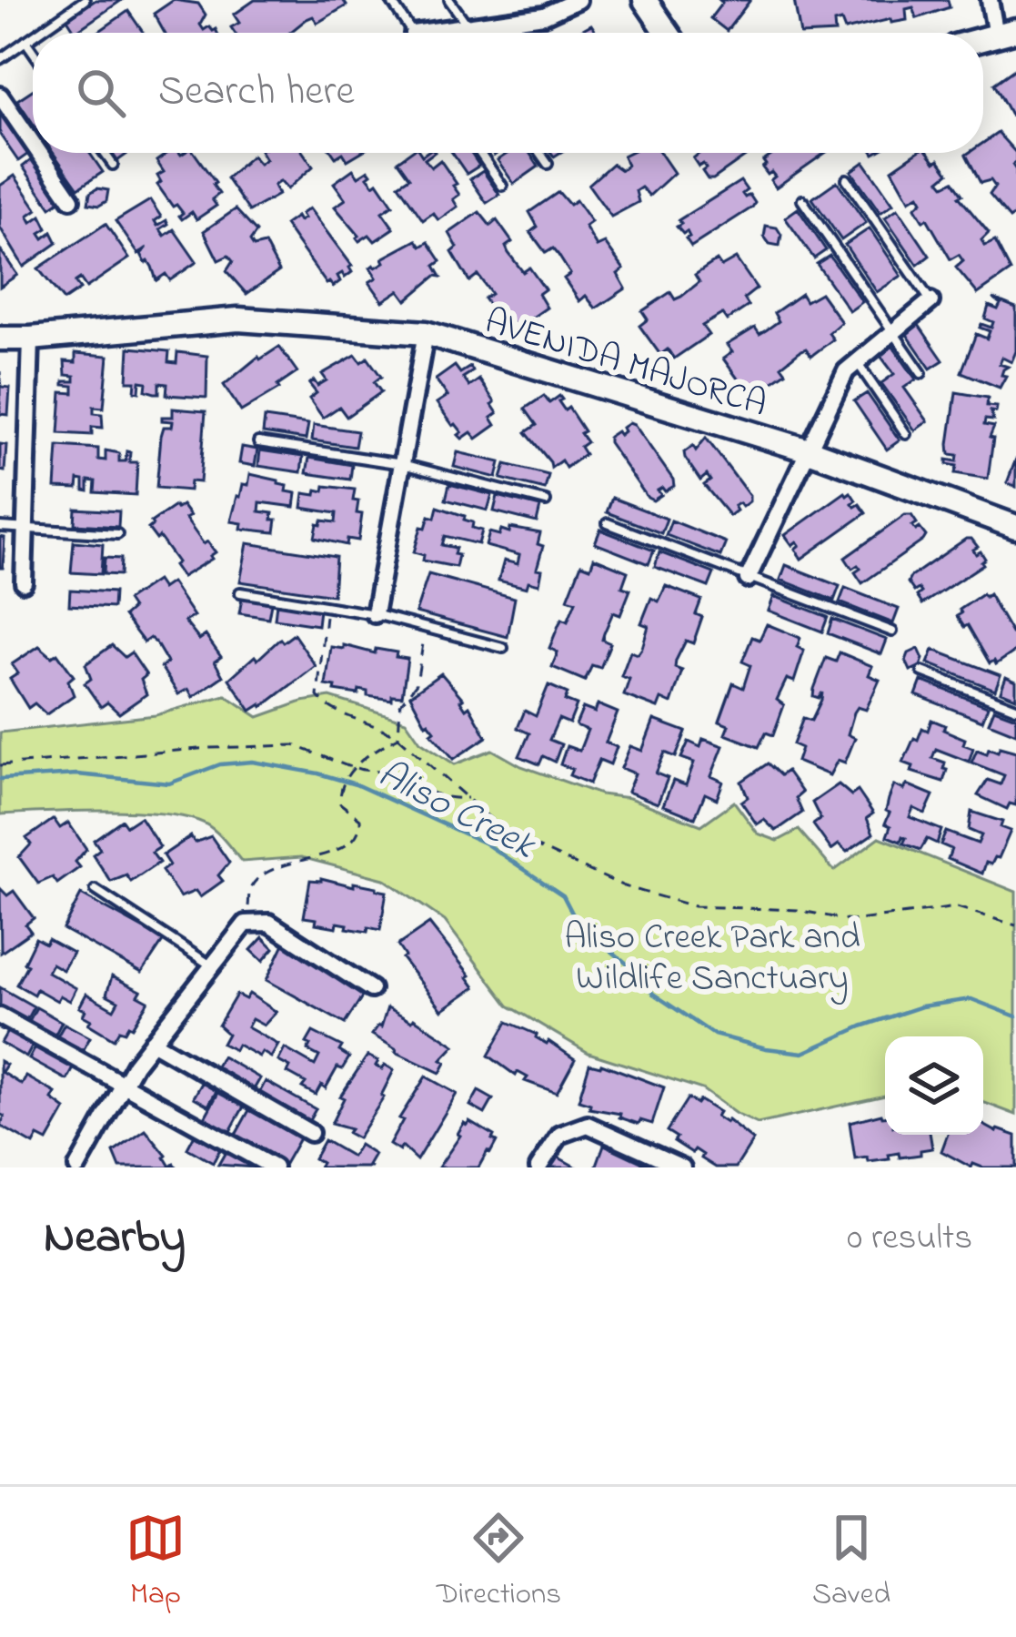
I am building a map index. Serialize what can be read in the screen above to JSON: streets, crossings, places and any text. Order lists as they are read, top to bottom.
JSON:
{
  "streets": {
    "street": ["AVENIDA MAJORCA"]
  },
  "water": ["Aliso Creek"],
  "parks": ["Aliso Creek Park and Wildlife Sanctuary"],
  "page": {
    "search": "Search here",
    "heading": ["Nearby", "0 results"],
    "nav": ["Map", "Directions", "Saved"]
  }
}
